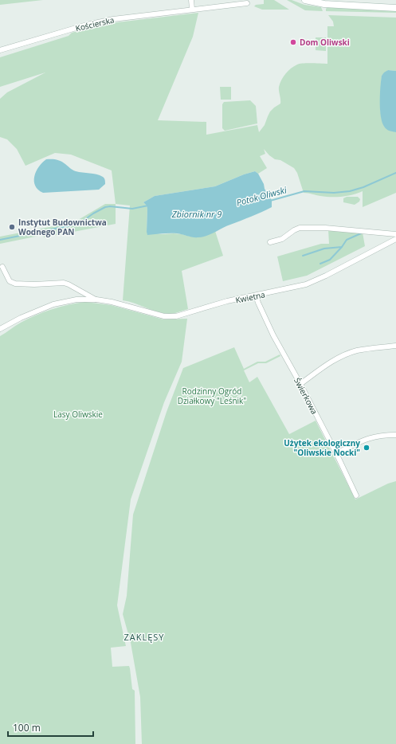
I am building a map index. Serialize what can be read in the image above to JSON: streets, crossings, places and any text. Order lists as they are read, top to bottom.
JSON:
{
  "streets": {
    "street": ["Kościerska", "Kwietna", "Świerkowa"]
  },
  "crossings": [
    ["Kwietna", "Świerkowa"]
  ],
  "districts": ["ZAKLĘSY"],
  "water": ["Potok Oliwski", "Zbiornik nr 9"],
  "parks": ["Rodzinny Ogród Działkowy \"Leśnik\"", "Lasy Oliwskie"],
  "places": ["Dom Oliwski", "Instytut Budownictwa Wodnego PAN", "Użytek ekologiczny \"Oliwskie Nocki\""],
  "scale_bar": "100 m"
}
